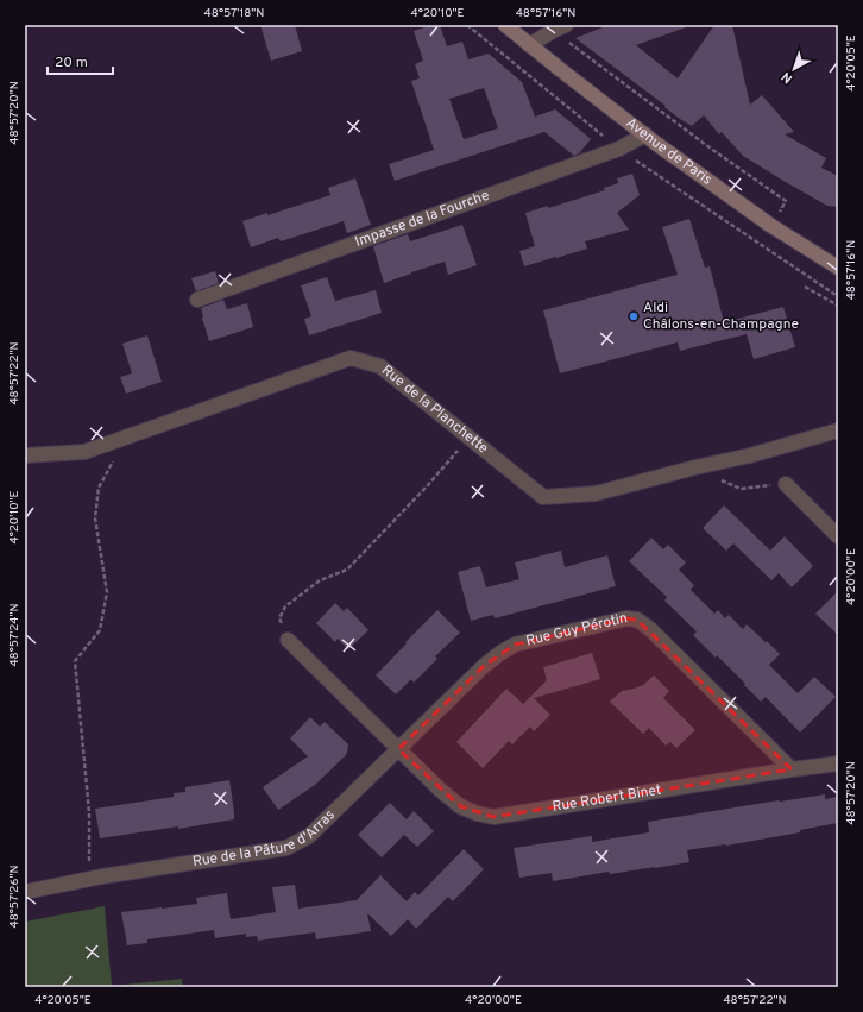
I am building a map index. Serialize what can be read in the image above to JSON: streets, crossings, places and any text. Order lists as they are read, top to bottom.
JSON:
{
  "streets": {
    "main road": ["Avenue de Paris"],
    "street": [
      "Impasse de la Fourche",
      "Rue de la Planchette",
      "Rue Guy Pérotin",
      "Rue Robert Binet",
      "Rue de la Pâture d'Arras"
    ]
  },
  "crossings": [
    ["Avenue de Paris", "Impasse de la Fourche"],
    ["Rue Guy Pérotin", "Rue Robert Binet"],
    ["Rue Guy Pérotin", "Rue de la Pâture d'Arras"],
    ["Rue Robert Binet", "Rue de la Pâture d'Arras"]
  ],
  "places": ["Aldi Châlons-en-Champagne"],
  "scale_bar": "20 m",
  "north": "bottom left",
  "coordinates": [
    "48°57'18\"N",
    "4°20'10\"E",
    "48°57'16\"N",
    "4°20'05\"E",
    "48°57'20\"N",
    "48°57'22\"N",
    "4°20'00\"E",
    "48°57'24\"N",
    "48°57'26\"N"
  ]
}
